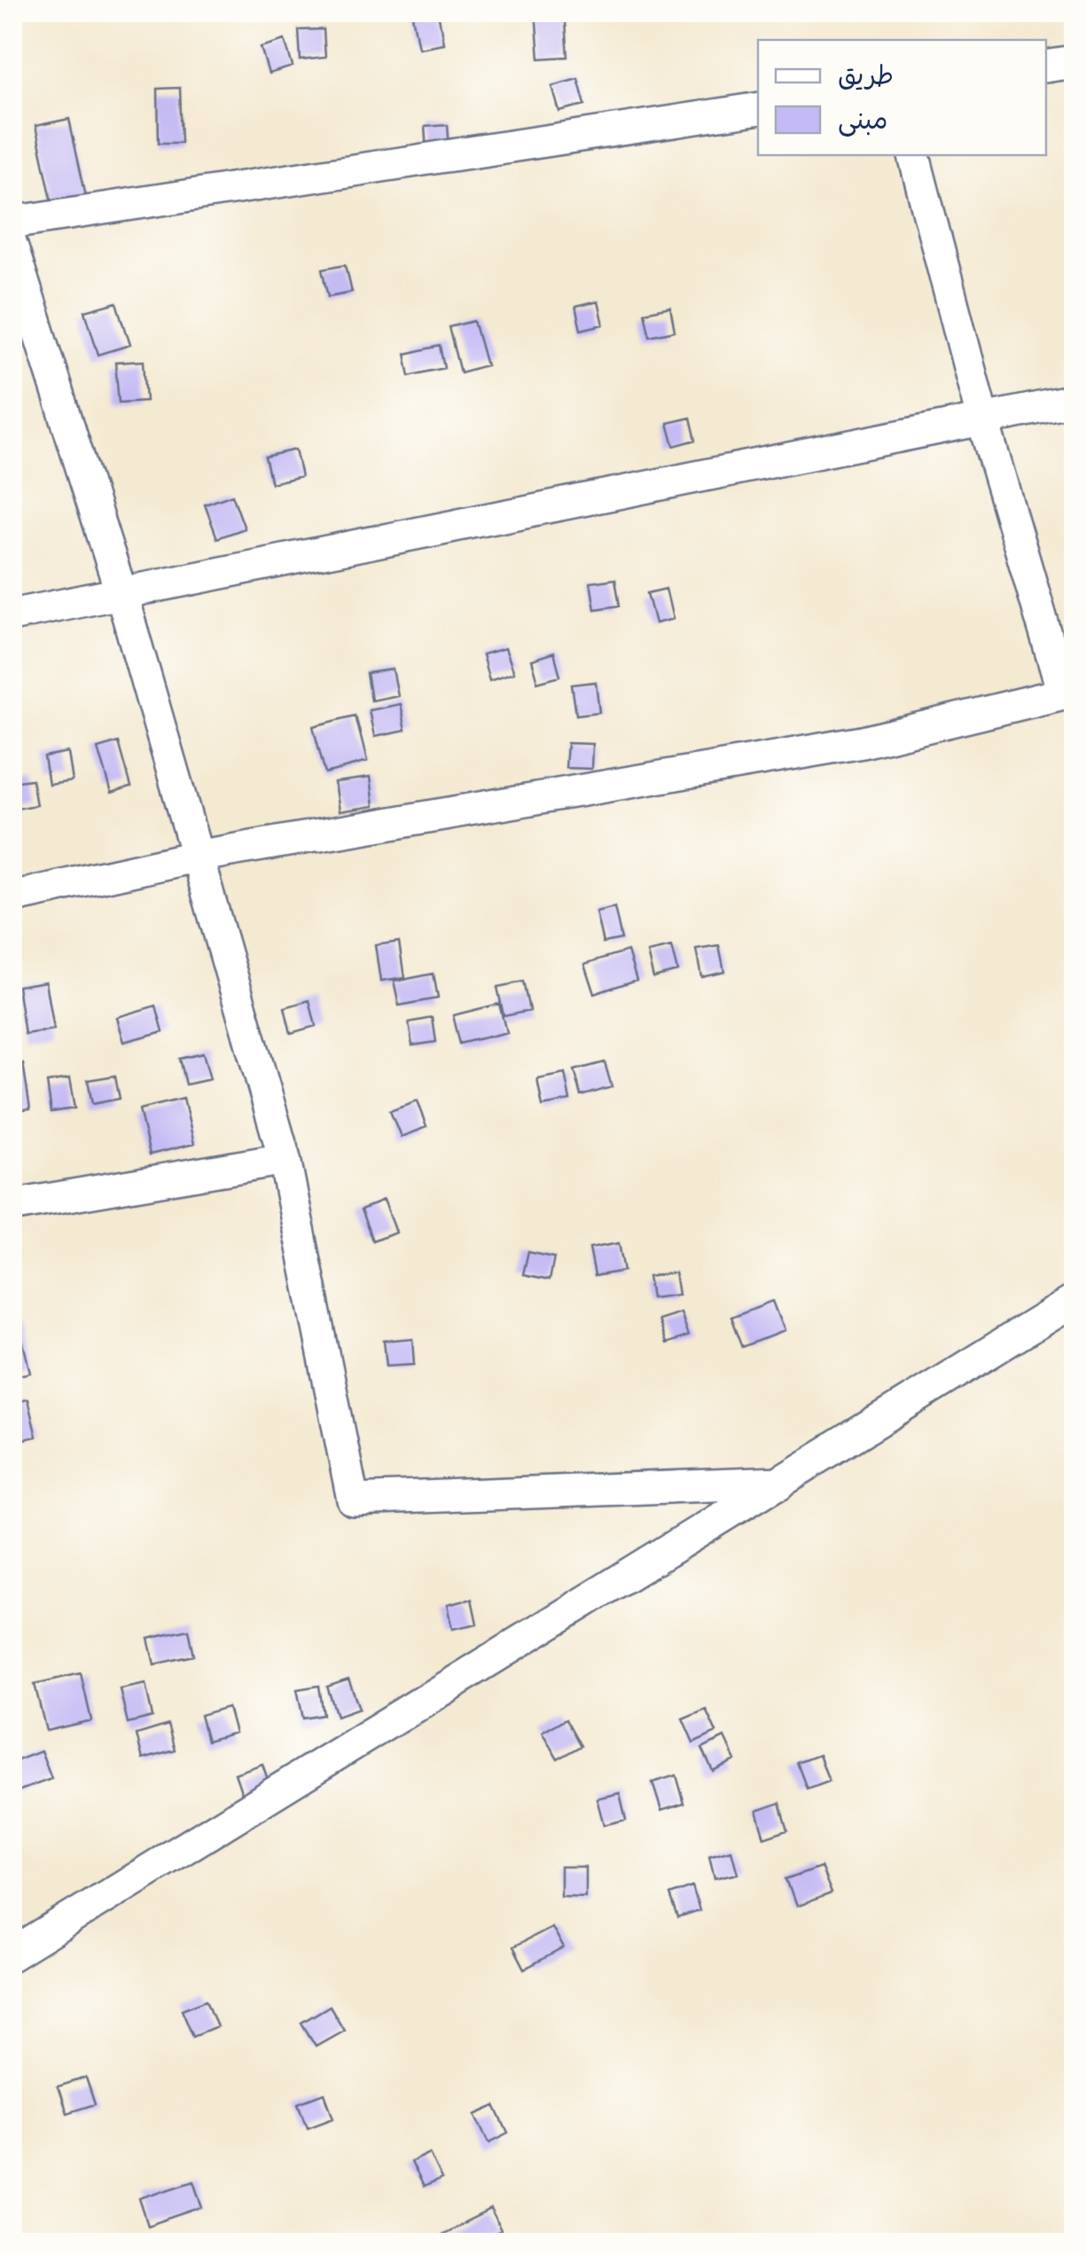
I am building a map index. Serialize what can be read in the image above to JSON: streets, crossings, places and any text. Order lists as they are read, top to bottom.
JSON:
{
  "legend": ["طريق", "مبنى"]
}
